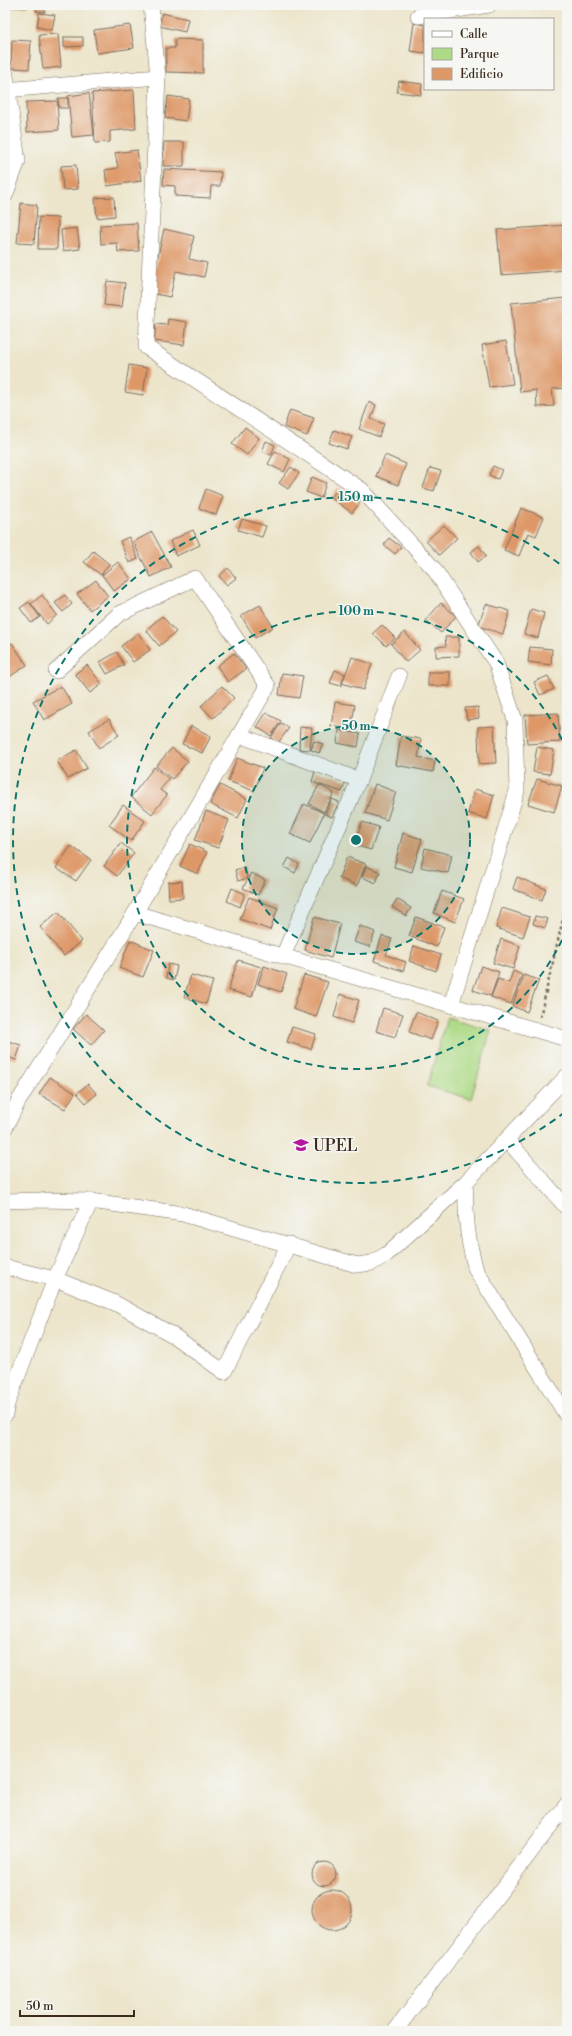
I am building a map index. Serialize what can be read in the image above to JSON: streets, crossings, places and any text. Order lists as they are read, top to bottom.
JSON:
{
  "places": {
    "school or university": ["UPEL"]
  },
  "legend": ["Calle", "Parque", "Edificio"],
  "scale_bar": "50 m",
  "rings": ["150 m", "100 m", "50 m"]
}
